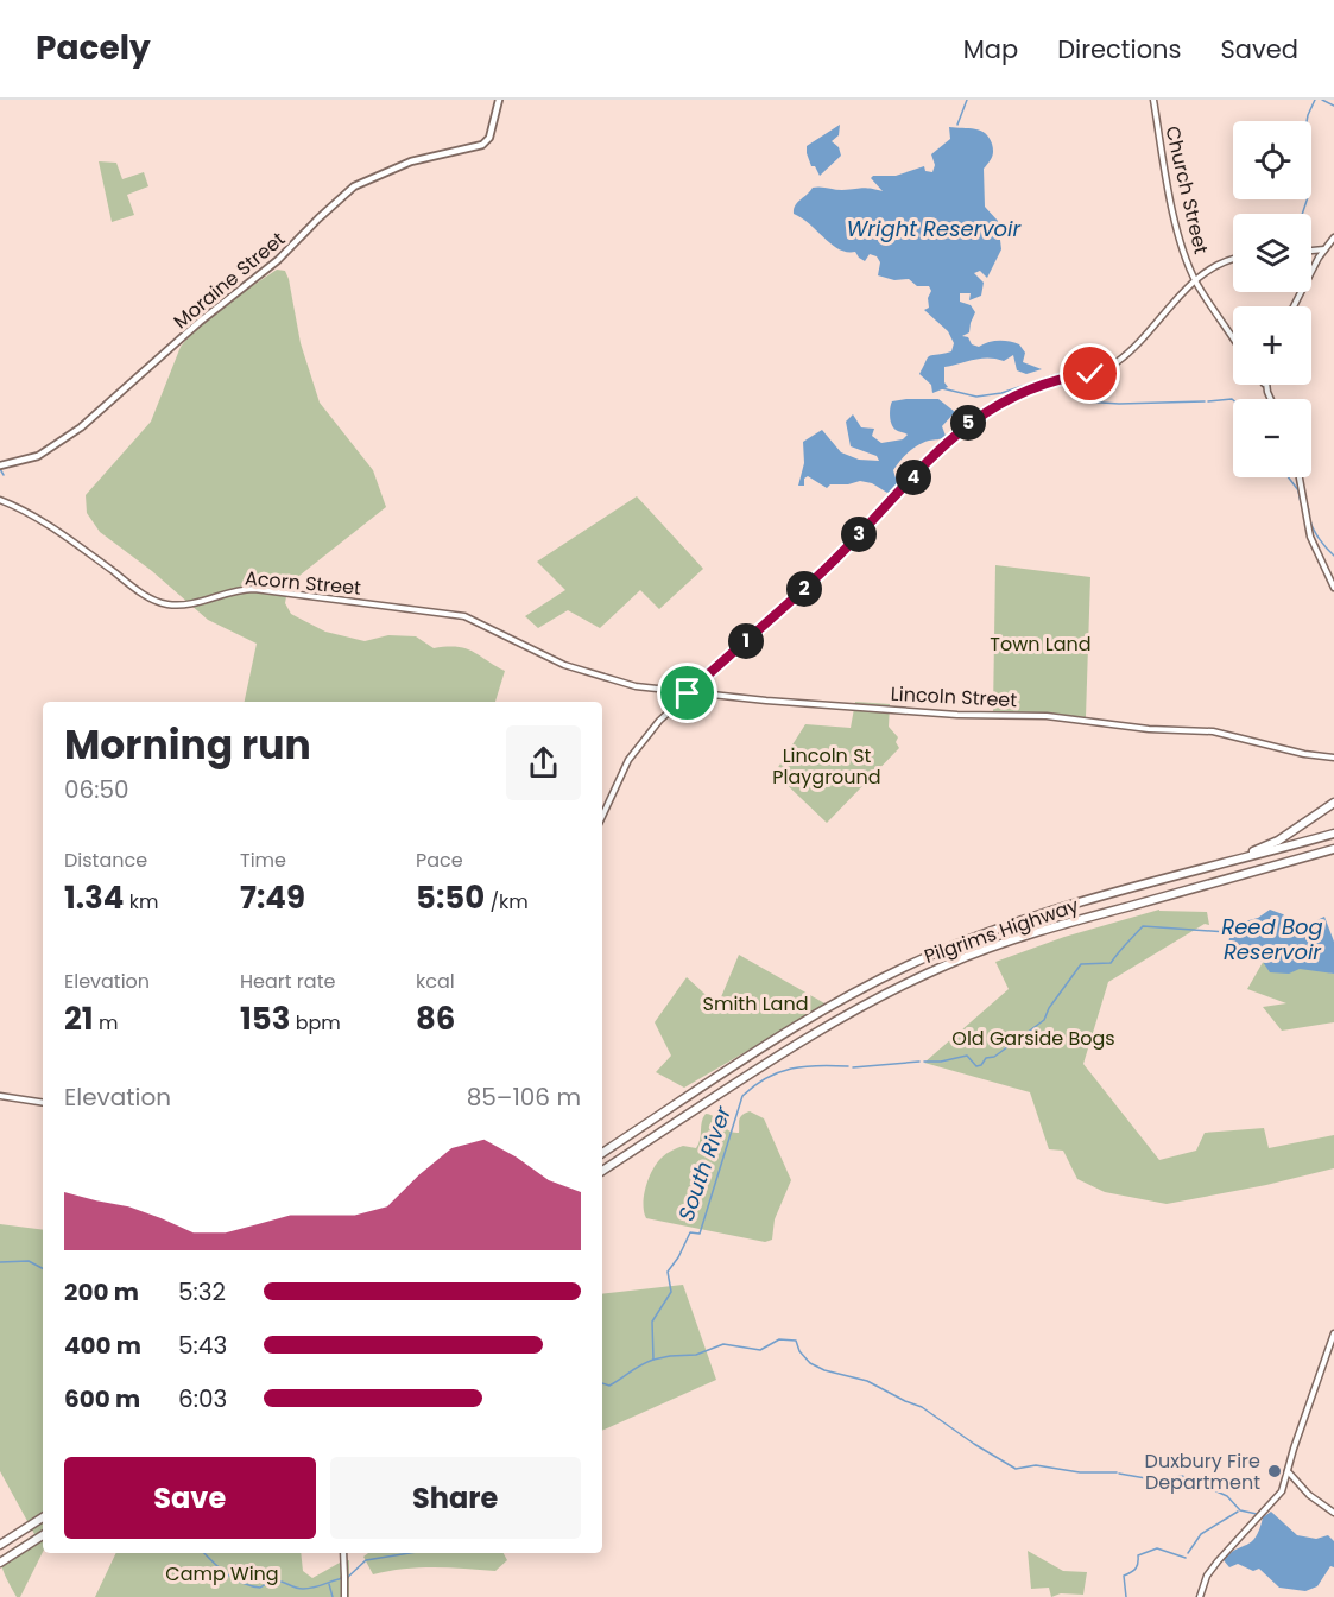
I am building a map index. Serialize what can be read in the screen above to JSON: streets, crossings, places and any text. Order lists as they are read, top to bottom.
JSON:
{
  "streets": {
    "highway": ["Pilgrims Highway"],
    "main road": [
      "Church Street",
      "Moraine Street",
      "Acorn Street",
      "Lincoln Street"
    ]
  },
  "crossings": [
    ["Acorn Street", "Lincoln Street"]
  ],
  "water": ["Wright Reservoir", "Reed Bog Reservoir", "South River"],
  "parks": [
    "Town Land",
    "Lincoln St Playground",
    "Smith Land",
    "Old Garside Bogs",
    "Camp Wing"
  ],
  "places": ["Duxbury Fire Department"],
  "page": {
    "header": "Pacely",
    "nav": ["Map", "Directions", "Saved"],
    "map_buttons": ["+", "−"],
    "pins": [
      "5",
      "4",
      "3",
      "2",
      "1"
    ],
    "heading": ["Morning run", "06:50"],
    "stats": [
      ["Distance", "1.34 km"],
      ["Time", "7:49"],
      ["Pace", "5:50 /km"],
      ["Elevation", "21 m"],
      ["Heart rate", "153 bpm"],
      ["kcal", "86"]
    ],
    "chart": ["Elevation", "85–106 m"],
    "list": [
      {
        "name": "200 m",
        "note": "5:32"
      },
      {
        "name": "400 m",
        "note": "5:43"
      },
      {
        "name": "600 m",
        "note": "6:03"
      }
    ],
    "buttons": ["Save", "Share"]
  }
}
